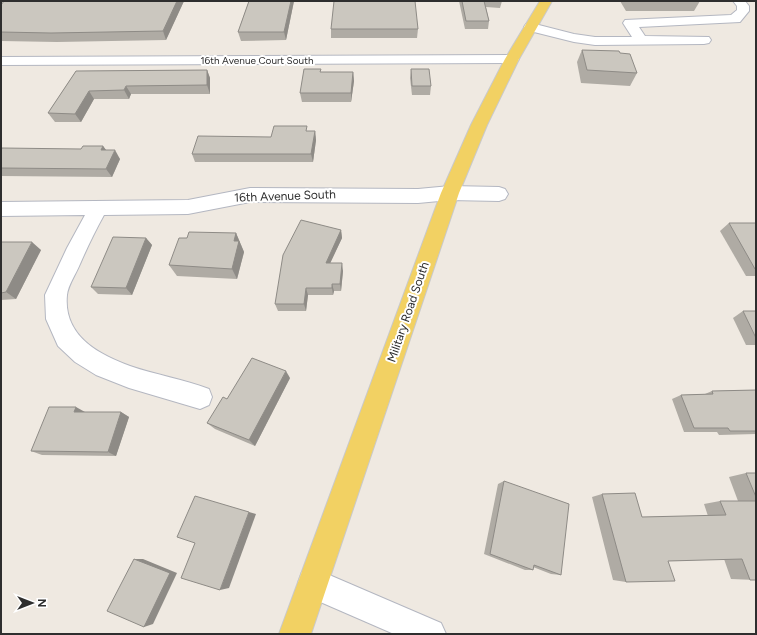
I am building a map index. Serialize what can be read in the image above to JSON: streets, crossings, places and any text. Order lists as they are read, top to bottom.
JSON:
{
  "streets": {
    "main road": ["Military Road South"],
    "street": ["16th Avenue Court South", "16th Avenue South"]
  },
  "crossings": [
    ["16th Avenue Court South", "Military Road South"],
    ["16th Avenue South", "Military Road South"]
  ],
  "north": "right"
}
